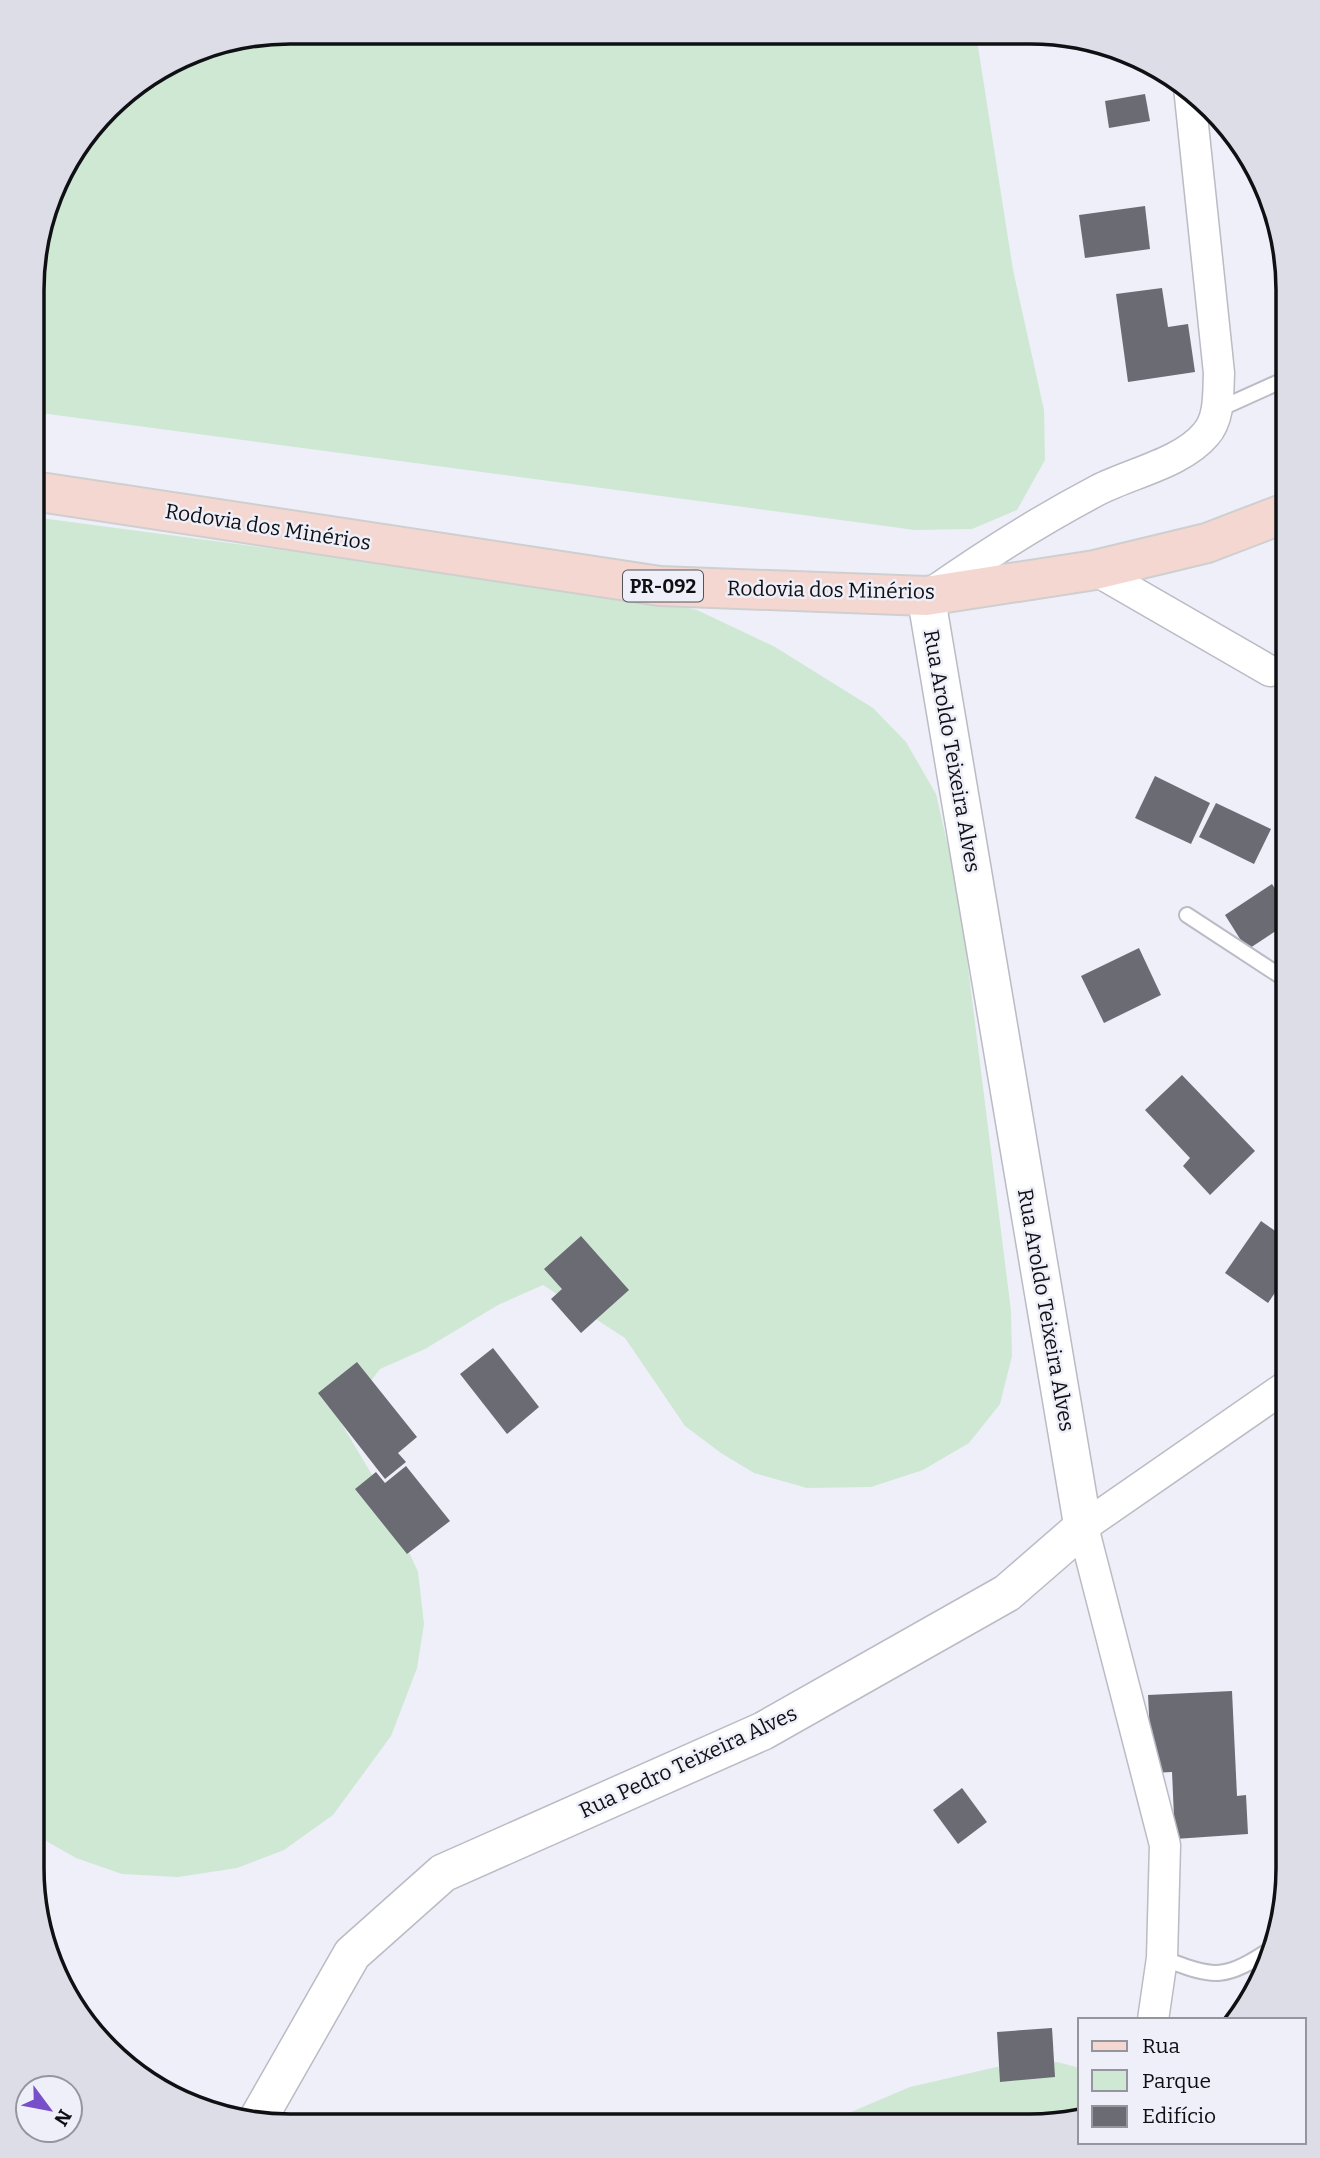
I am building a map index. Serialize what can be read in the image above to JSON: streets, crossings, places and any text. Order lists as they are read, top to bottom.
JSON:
{
  "streets": {
    "main road": ["Rodovia dos Minérios", "PR-092"],
    "street": ["Rua Aroldo Teixeira Alves", "Rua Pedro Teixeira Alves"]
  },
  "crossings": [
    ["Rodovia dos Minérios", "Rua Aroldo Teixeira Alves"],
    ["Rua Aroldo Teixeira Alves", "Rua Pedro Teixeira Alves"]
  ],
  "legend": ["Rua", "Parque", "Edifício"],
  "north": "bottom right"
}
